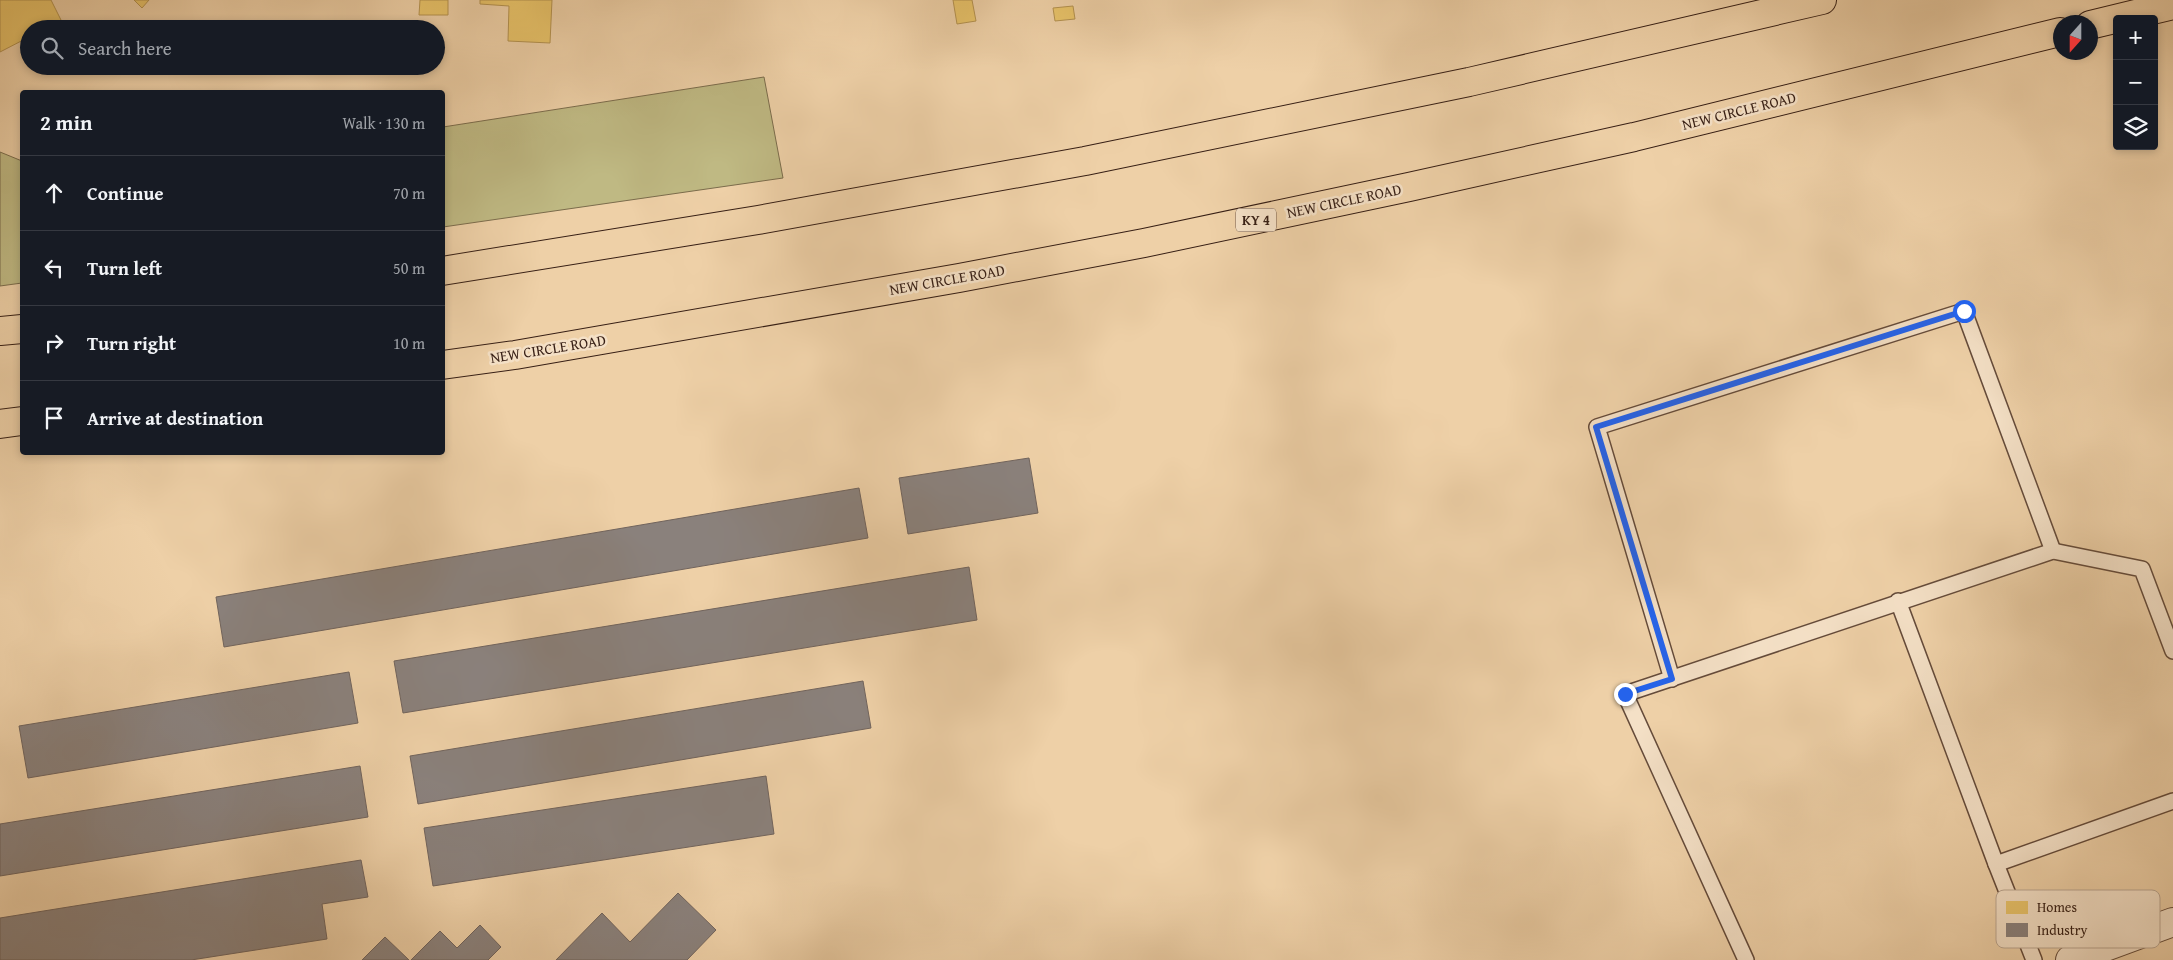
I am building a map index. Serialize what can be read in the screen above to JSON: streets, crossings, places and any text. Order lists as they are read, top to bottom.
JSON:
{
  "streets": {
    "highway": ["NEW CIRCLE ROAD", "KY 4"]
  },
  "legend": ["Homes", "Industry"],
  "north": "bottom",
  "page": {
    "map_buttons": ["+", "−"],
    "search": "Search here",
    "heading": ["2 min", "Walk · 130 m"],
    "list": [
      ["Continue", "70 m"],
      ["Turn left", "50 m"],
      ["Turn right", "10 m"],
      "Arrive at destination"
    ]
  }
}
